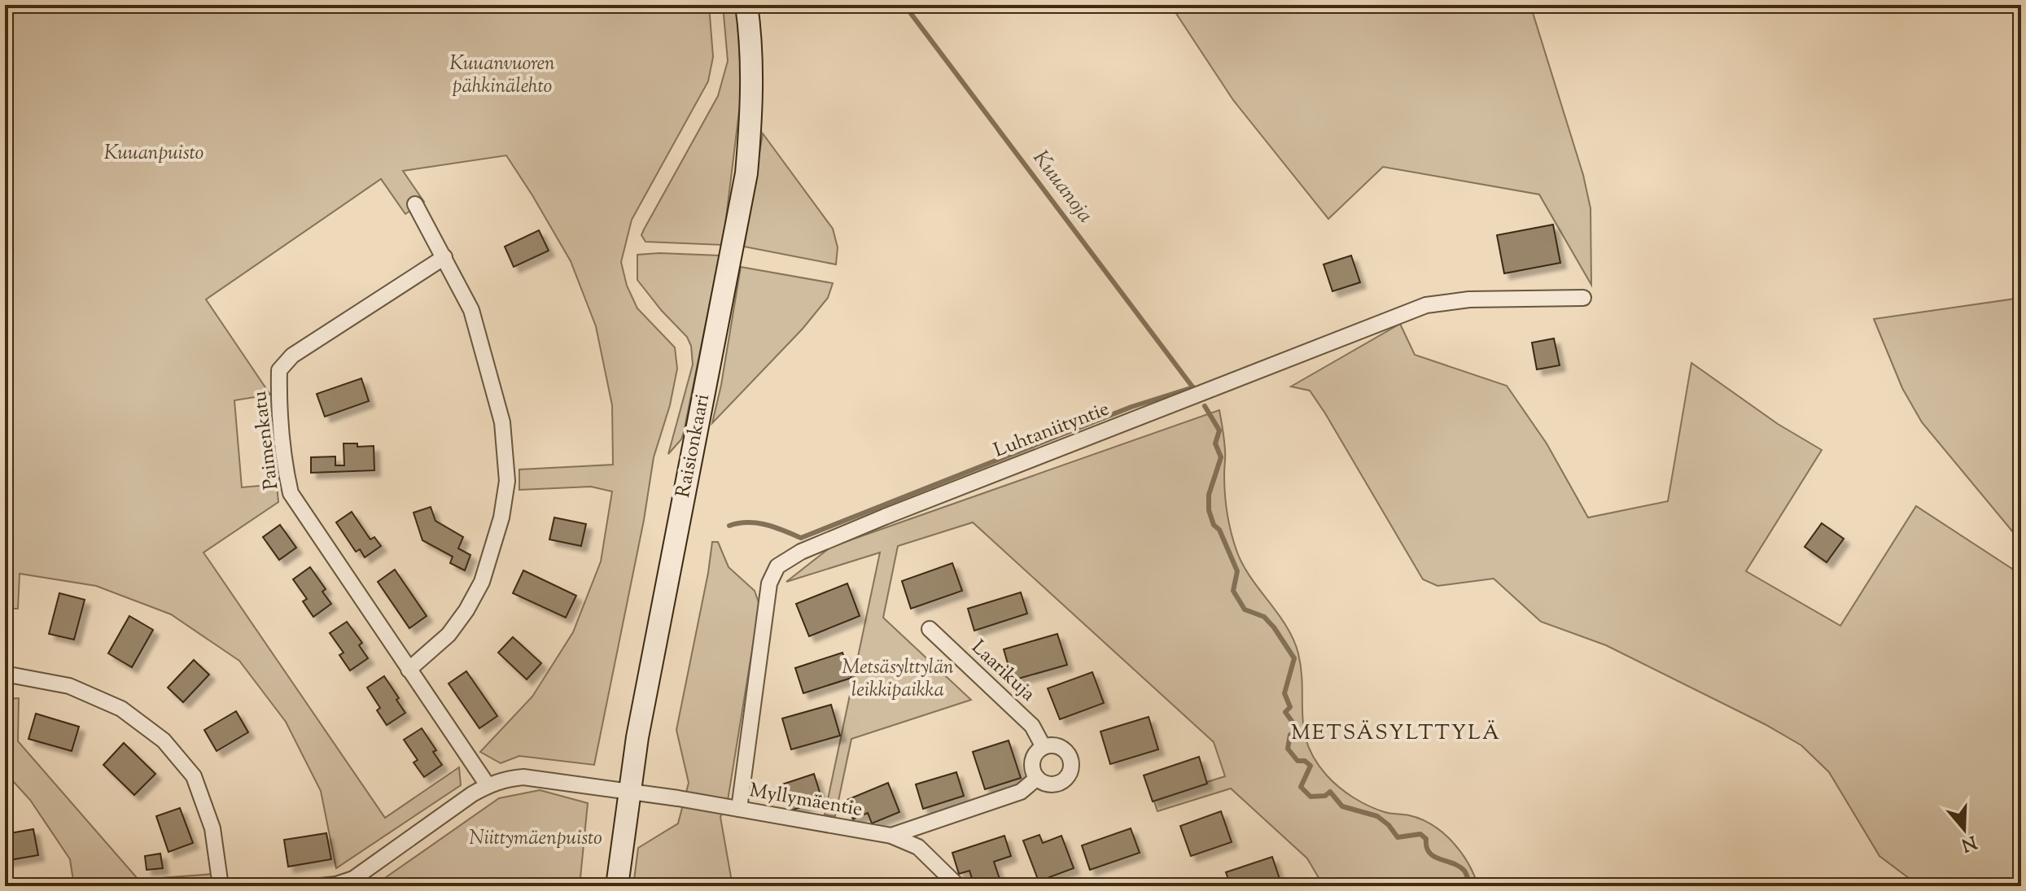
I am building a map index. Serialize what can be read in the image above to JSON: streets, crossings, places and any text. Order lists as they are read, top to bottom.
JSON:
{
  "streets": {
    "main road": ["Raisionkaari"],
    "street": [
      "Luhtaniityntie",
      "Paimenkatu",
      "Laarikuja",
      "Myllymäentie"
    ]
  },
  "crossings": [
    ["Luhtaniityntie", "Myllymäentie"],
    ["Paimenkatu", "Myllymäentie"],
    ["Raisionkaari", "Myllymäentie"]
  ],
  "districts": ["METSÄSYLTTYLÄ"],
  "water": ["Kuuanoja"],
  "parks": [
    "Kuuanvuoren pähkinälehto",
    "Kuuanpuisto",
    "Metsäsylttylän leikkipaikka",
    "Niittymäenpuisto"
  ],
  "north": "bottom"
}
